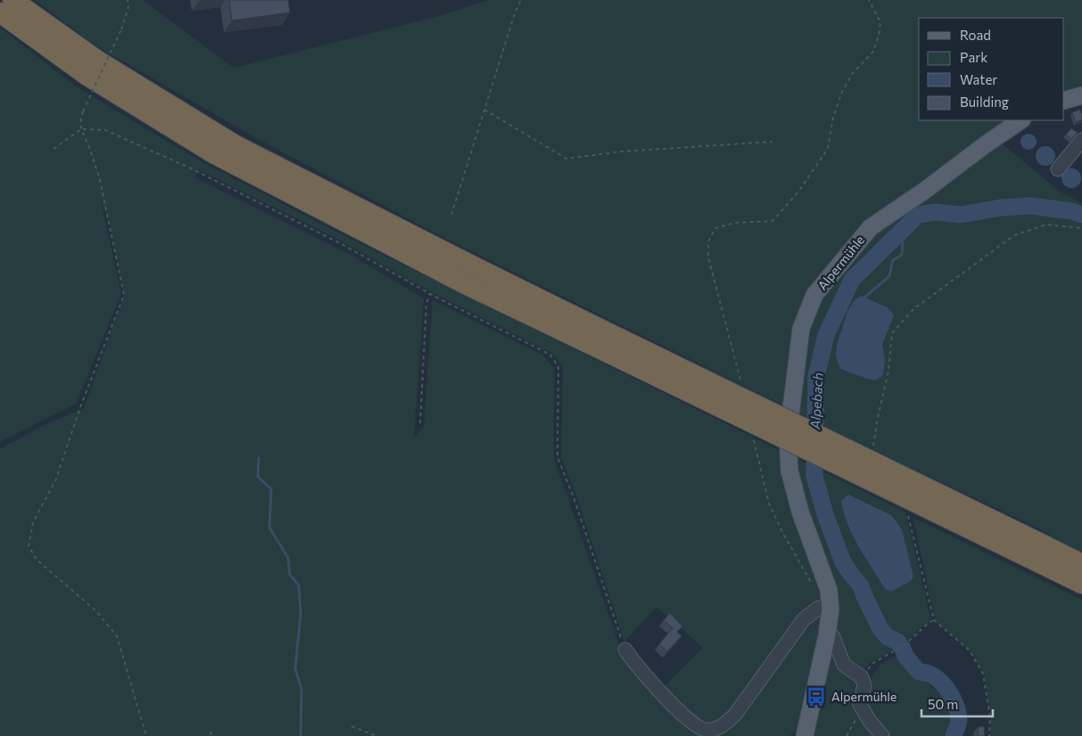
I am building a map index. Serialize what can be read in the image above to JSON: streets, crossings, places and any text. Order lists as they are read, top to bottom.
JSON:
{
  "streets": {
    "main road": ["Alpermühle"]
  },
  "water": ["Alpebach"],
  "places": {
    "bus stop": ["Alpermühle"]
  },
  "legend": [
    "Road",
    "Park",
    "Water",
    "Building"
  ],
  "scale_bar": "50 m"
}
